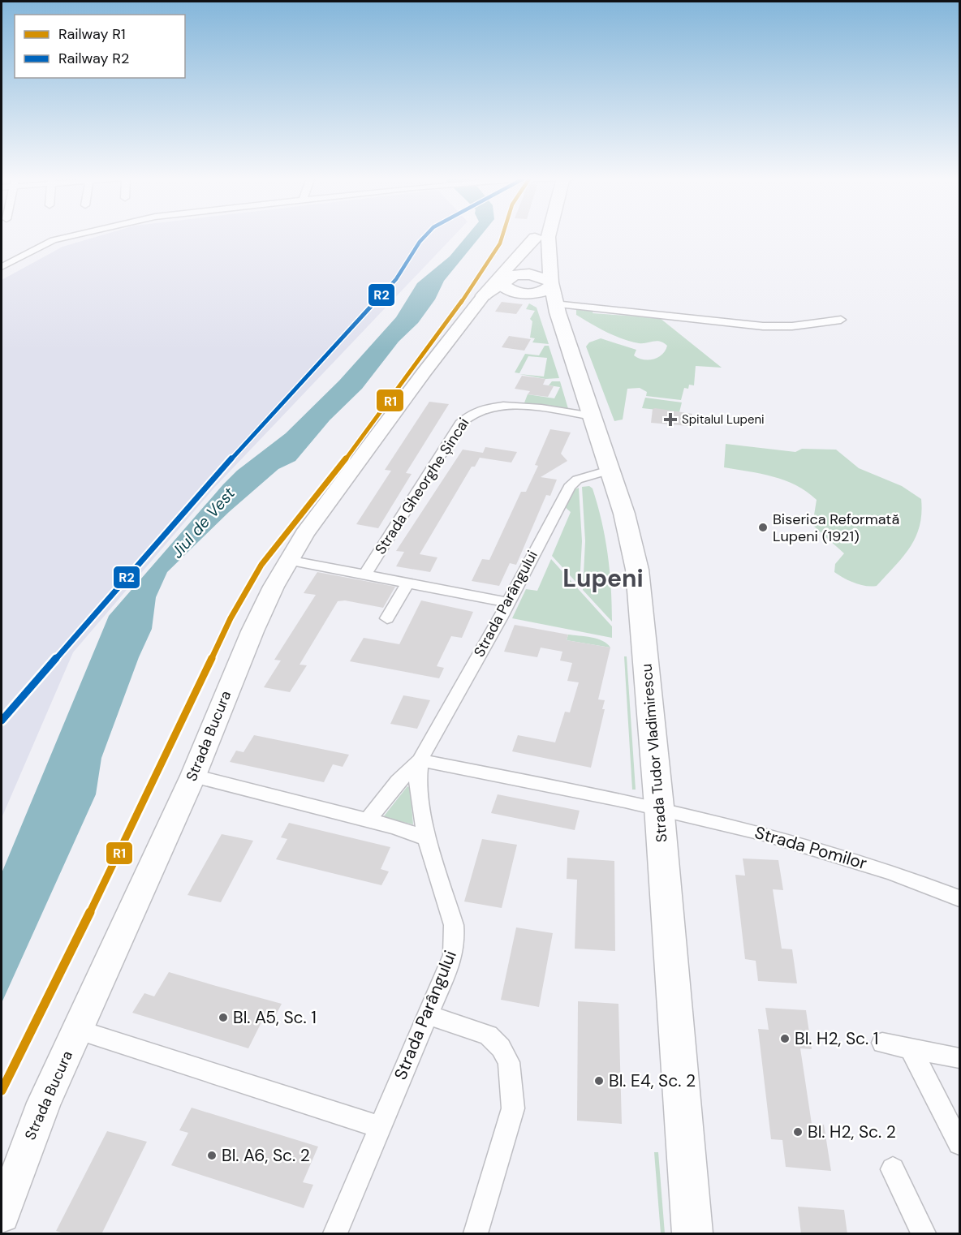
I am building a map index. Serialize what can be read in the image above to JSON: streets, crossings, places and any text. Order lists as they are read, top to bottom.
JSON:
{
  "streets": {
    "main road": ["Strada Bucura", "Strada Tudor Vladimirescu"],
    "street": ["Strada Gheorghe Șincai", "Strada Parângului", "Strada Pomilor"]
  },
  "crossings": [
    ["Strada Gheorghe Șincai", "Strada Tudor Vladimirescu"],
    ["Strada Parângului", "Strada Tudor Vladimirescu"],
    ["Strada Tudor Vladimirescu", "Strada Pomilor"]
  ],
  "districts": ["Lupeni"],
  "water": ["Jiul de Vest"],
  "places": {
    "health": ["Spitalul Lupeni"],
    "other": [
      "Biserica Reformată Lupeni (1921)",
      "Bl. A5, Sc. 1",
      "Bl. H2, Sc. 1",
      "Bl. E4, Sc. 2",
      "Bl. H2, Sc. 2",
      "Bl. A6, Sc. 2"
    ]
  },
  "lines": ["rail line R1", "rail line R2"],
  "legend": ["Railway R1", "Railway R2"]
}
